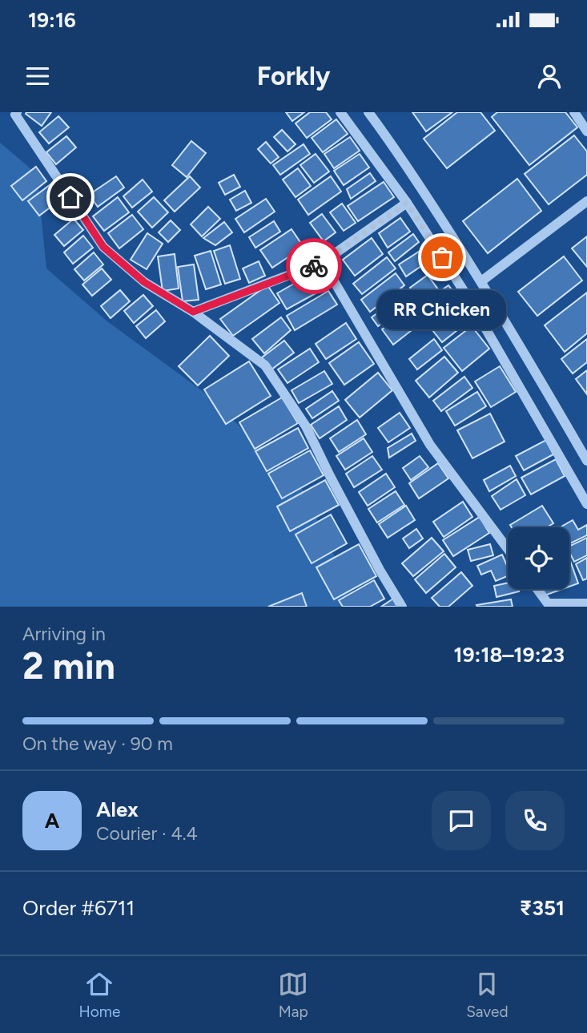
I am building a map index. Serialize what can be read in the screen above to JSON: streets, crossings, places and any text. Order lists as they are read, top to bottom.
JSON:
{
  "places": ["RR Chicken"],
  "page": {
    "status": "19:16",
    "header": "Forkly",
    "bubble": "RR Chicken",
    "heading": ["2 min", "Arriving in", "19:18–19:23"],
    "panel": [
      "Alex",
      "Courier · 4.4",
      "Order #6711",
      "₹351"
    ],
    "bar": "On the way · 90 m",
    "round": "A",
    "tabs": ["Home", "Map", "Saved"]
  }
}
